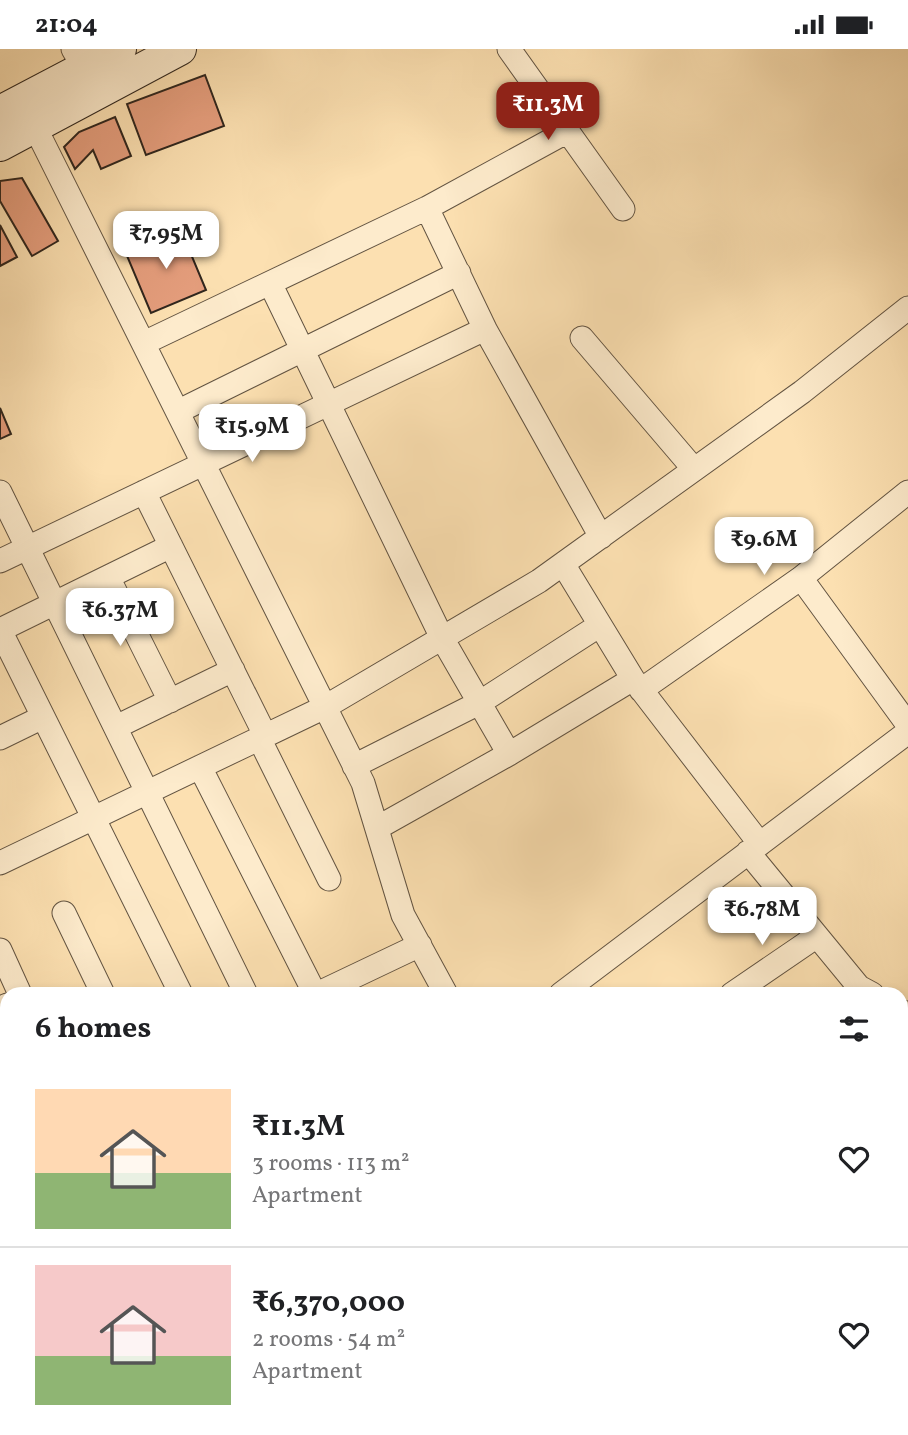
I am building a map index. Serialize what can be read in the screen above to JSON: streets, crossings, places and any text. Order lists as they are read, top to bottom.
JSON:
{
  "page": {
    "status": "21:04",
    "price": [
      "₹11.3M",
      "₹7.95M",
      "₹15.9M",
      "₹9.6M",
      "₹6.37M",
      "₹6.78M"
    ],
    "heading": "6 homes",
    "list": [
      {
        "name": "₹11.3M",
        "note": "3 rooms · 113 m² · Apartment"
      },
      {
        "name": "₹6,370,000",
        "note": "2 rooms · 54 m² · Apartment"
      }
    ]
  }
}
